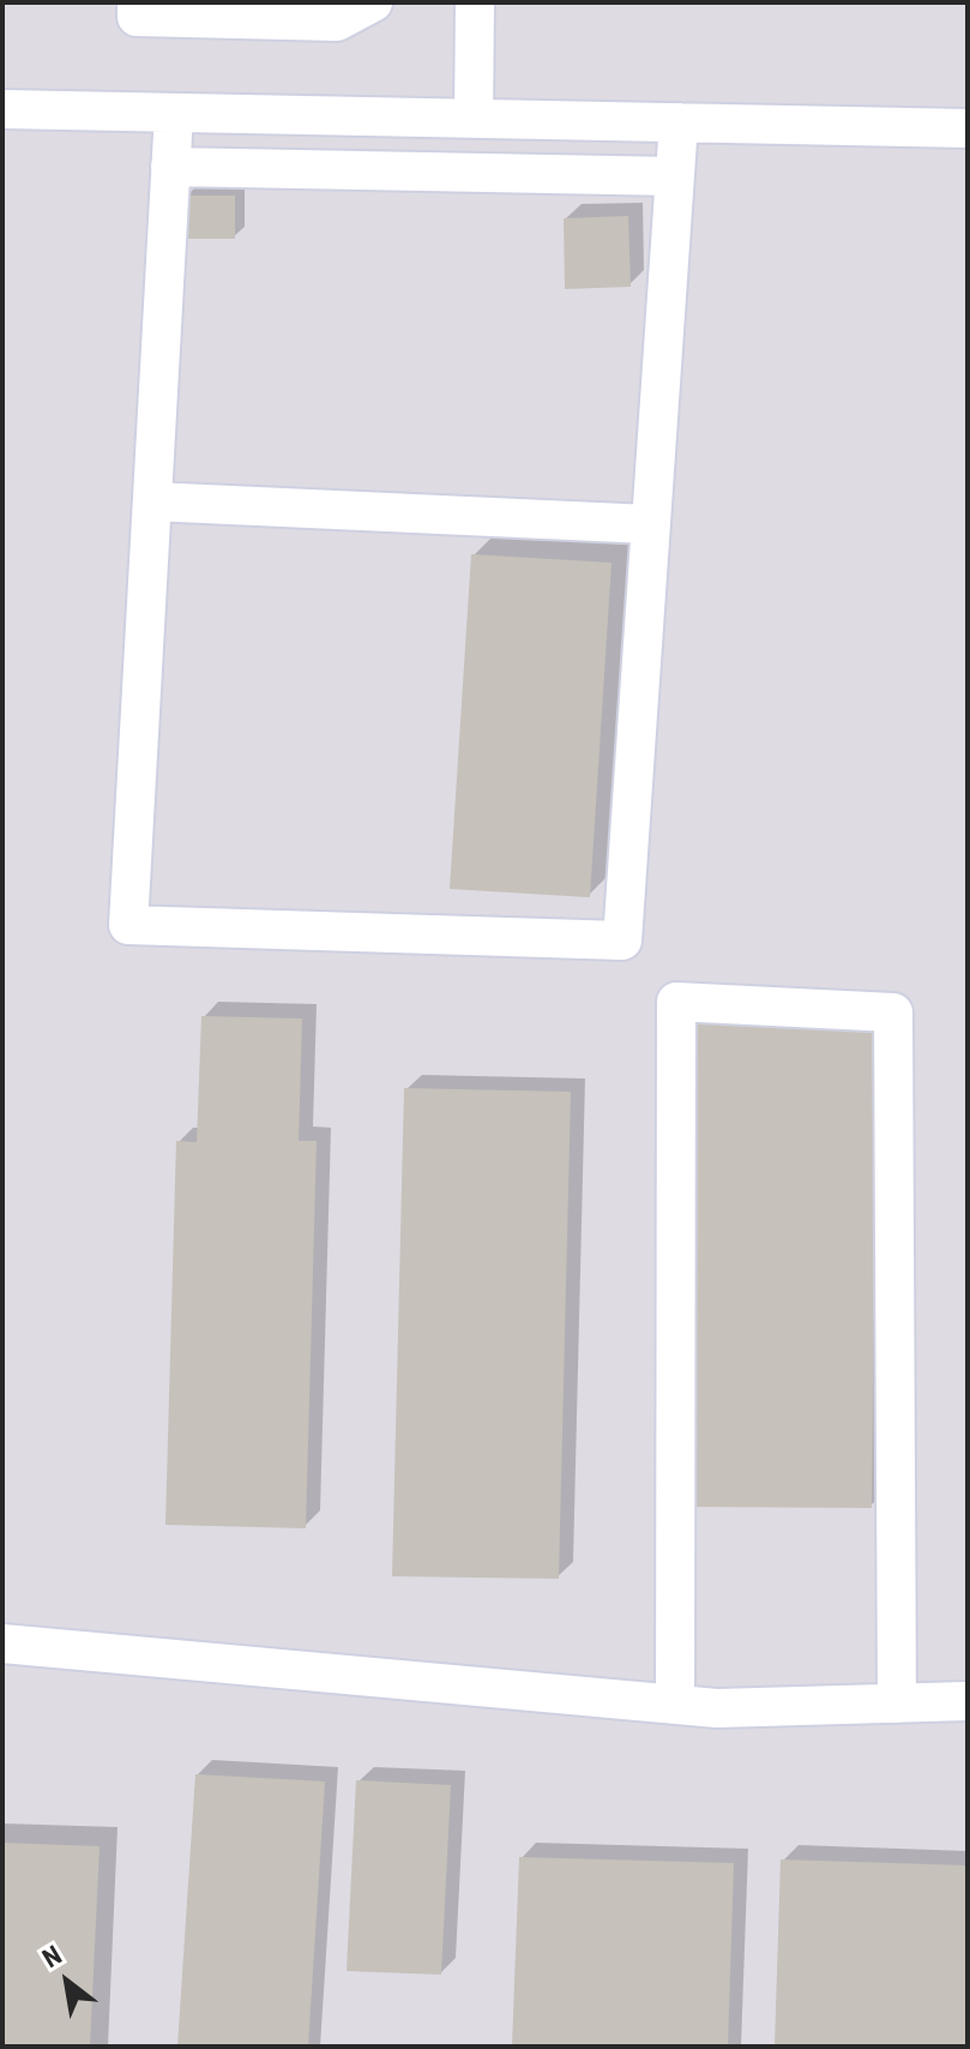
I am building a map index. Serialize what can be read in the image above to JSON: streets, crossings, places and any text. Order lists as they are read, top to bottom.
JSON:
{
  "north": "top left"
}
